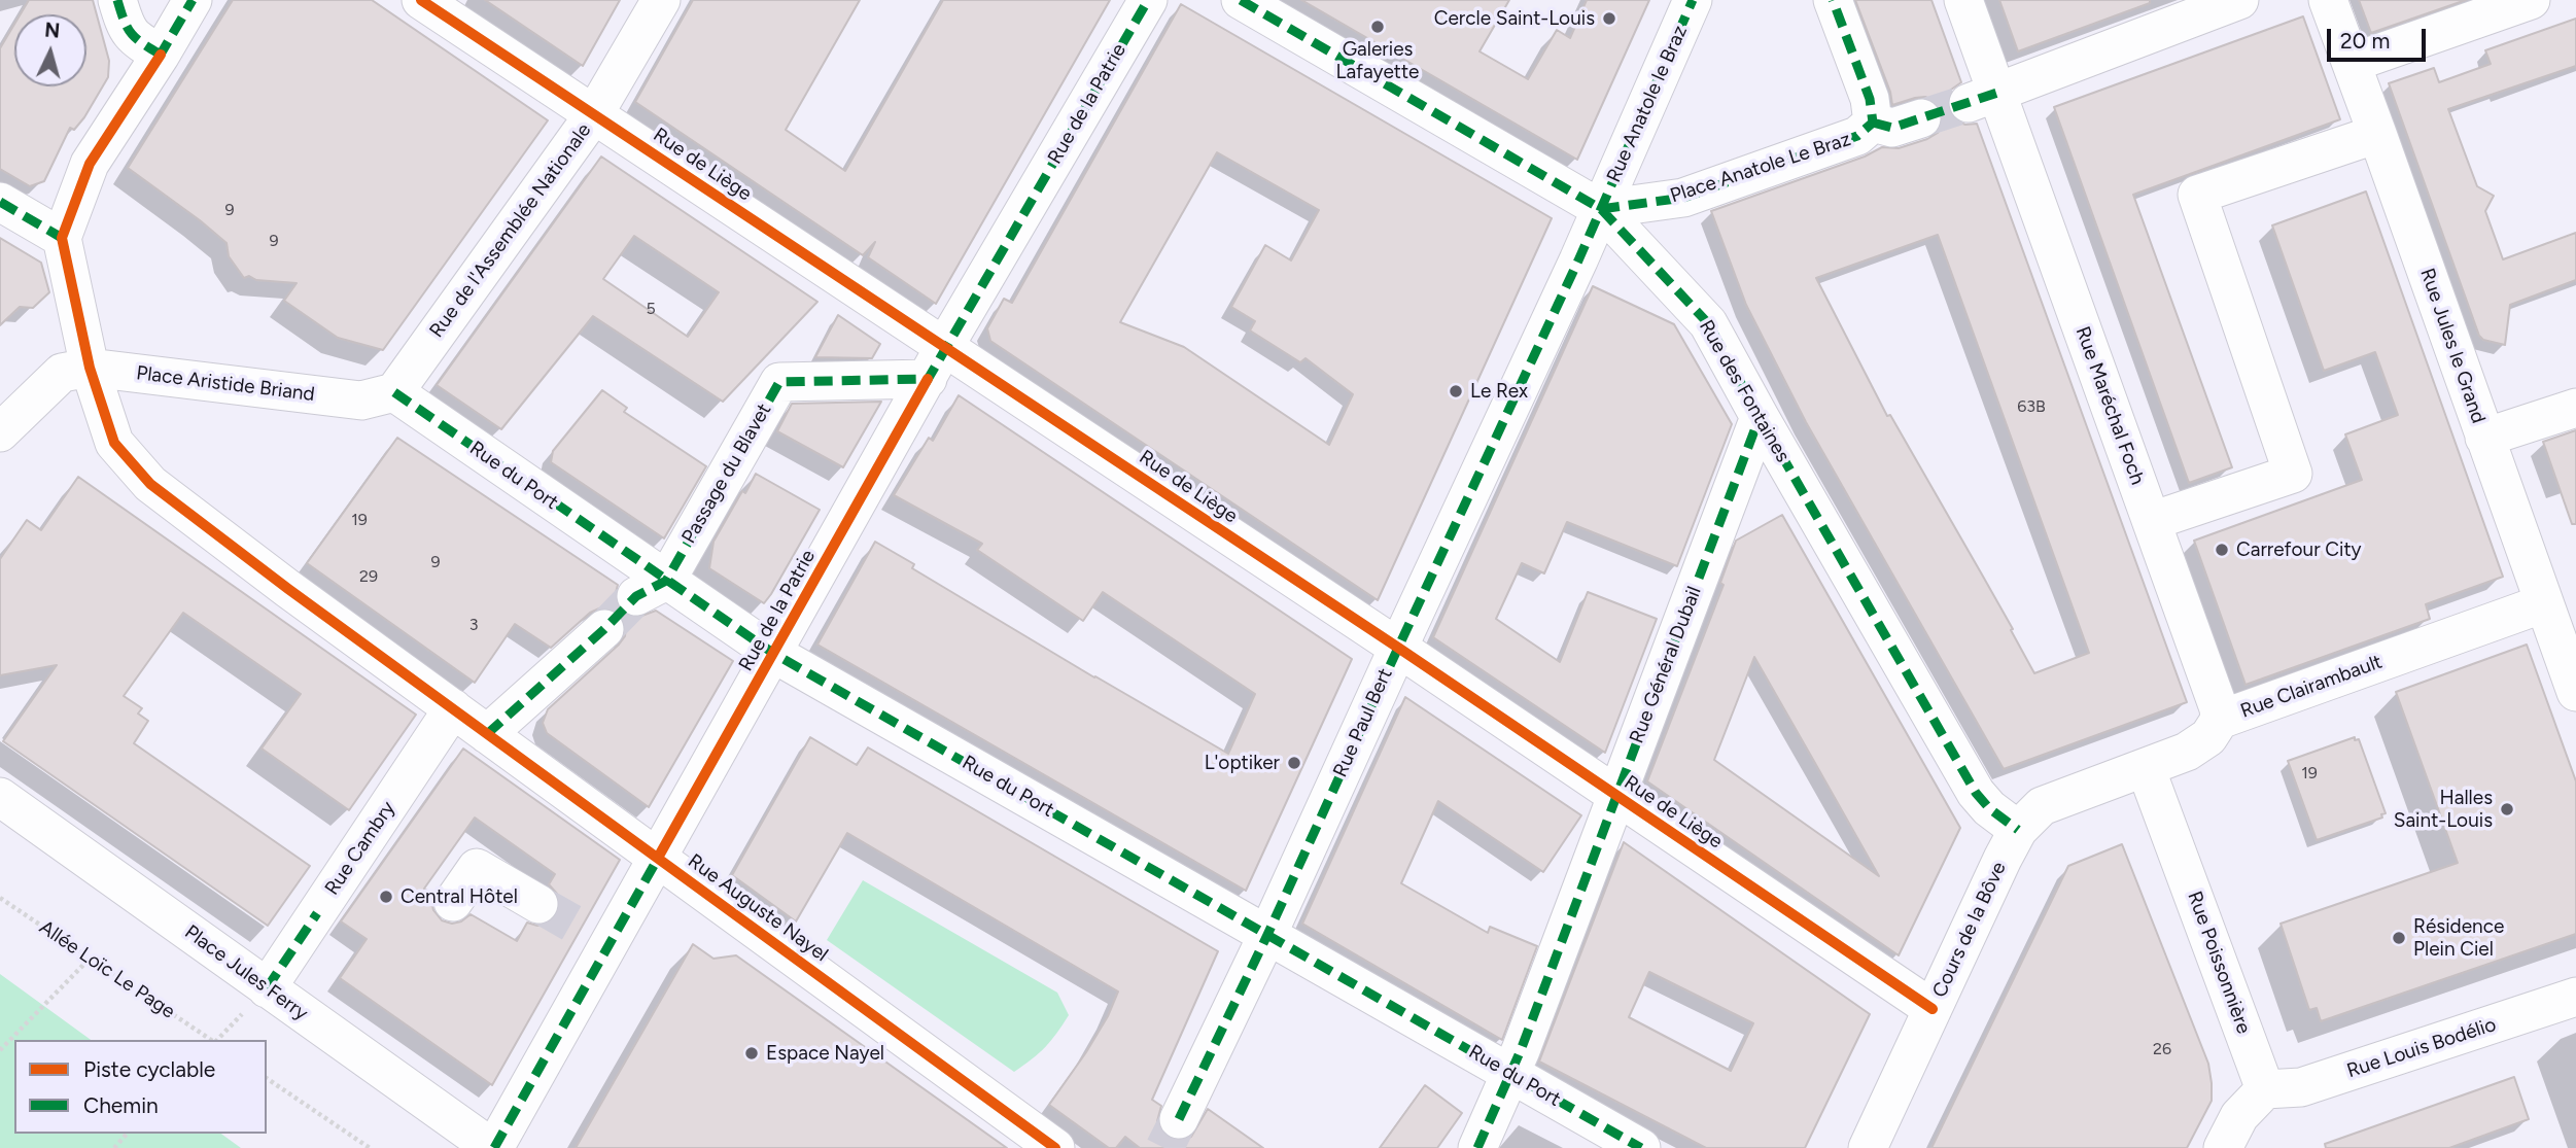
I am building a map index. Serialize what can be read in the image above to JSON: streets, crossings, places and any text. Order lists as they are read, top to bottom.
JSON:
{
  "streets": {
    "street": [
      "Rue de la Patrie",
      "Rue Anatole le Braz",
      "Rue de Liège",
      "Place Anatole Le Braz",
      "Rue de l'Assemblée Nationale",
      "Rue Jules le Grand",
      "Place Aristide Briand",
      "Rue des Fontaines",
      "Rue Maréchal Foch",
      "Passage du Blavet",
      "Rue du Port",
      "Rue Général Dubail",
      "Rue Clairambault",
      "Rue Paul Bert",
      "Rue Cambry",
      "Rue Auguste Nayel",
      "Cours de la Bôve",
      "Rue Poissonnière",
      "Place Jules Ferry",
      "Rue Louis Bodélio"
    ],
    "path": ["Allée Loïc Le Page"]
  },
  "crossings": [
    ["Rue de la Patrie", "Rue de Liège"],
    ["Rue de la Patrie", "Passage du Blavet"],
    ["Rue de la Patrie", "Rue du Port"],
    ["Rue de la Patrie", "Rue Auguste Nayel"],
    ["Rue de la Patrie", "Place Jules Ferry"],
    ["Rue Anatole le Braz", "Place Anatole Le Braz"],
    ["Rue Anatole le Braz", "Rue des Fontaines"],
    ["Rue Anatole le Braz", "Rue Paul Bert"],
    ["Rue de Liège", "Rue de l'Assemblée Nationale"],
    ["Rue de Liège", "Passage du Blavet"],
    ["Rue de Liège", "Rue Général Dubail"],
    ["Rue de Liège", "Rue Paul Bert"],
    ["Rue de Liège", "Cours de la Bôve"],
    ["Place Anatole Le Braz", "Rue des Fontaines"],
    ["Place Anatole Le Braz", "Rue Paul Bert"],
    ["Rue de l'Assemblée Nationale", "Place Aristide Briand"],
    ["Rue de l'Assemblée Nationale", "Rue du Port"],
    ["Rue Jules le Grand", "Rue Clairambault"],
    ["Place Aristide Briand", "Rue du Port"],
    ["Place Aristide Briand", "Rue Auguste Nayel"],
    ["Rue des Fontaines", "Rue Général Dubail"],
    ["Rue des Fontaines", "Rue Clairambault"],
    ["Rue des Fontaines", "Rue Paul Bert"],
    ["Rue des Fontaines", "Cours de la Bôve"],
    ["Rue Maréchal Foch", "Rue Clairambault"],
    ["Passage du Blavet", "Rue du Port"],
    ["Rue du Port", "Rue Général Dubail"],
    ["Rue du Port", "Rue Paul Bert"],
    ["Rue Clairambault", "Cours de la Bôve"],
    ["Rue Clairambault", "Rue Poissonnière"],
    ["Rue Cambry", "Rue Auguste Nayel"],
    ["Rue Cambry", "Place Jules Ferry"],
    ["Rue Poissonnière", "Rue Louis Bodélio"]
  ],
  "places": [
    "Cercle Saint-Louis",
    "Galeries Lafayette",
    "Le Rex",
    "Carrefour City",
    "L'optiker",
    "Halles Saint-Louis",
    "Central Hôtel",
    "Résidence Plein Ciel",
    "Espace Nayel"
  ],
  "house_numbers": [
    "9",
    "9",
    "5",
    "63B",
    "19",
    "9",
    "29",
    "3",
    "19",
    "26"
  ],
  "legend": ["Piste cyclable", "Chemin"],
  "scale_bar": "20 m",
  "north": "top"
}
